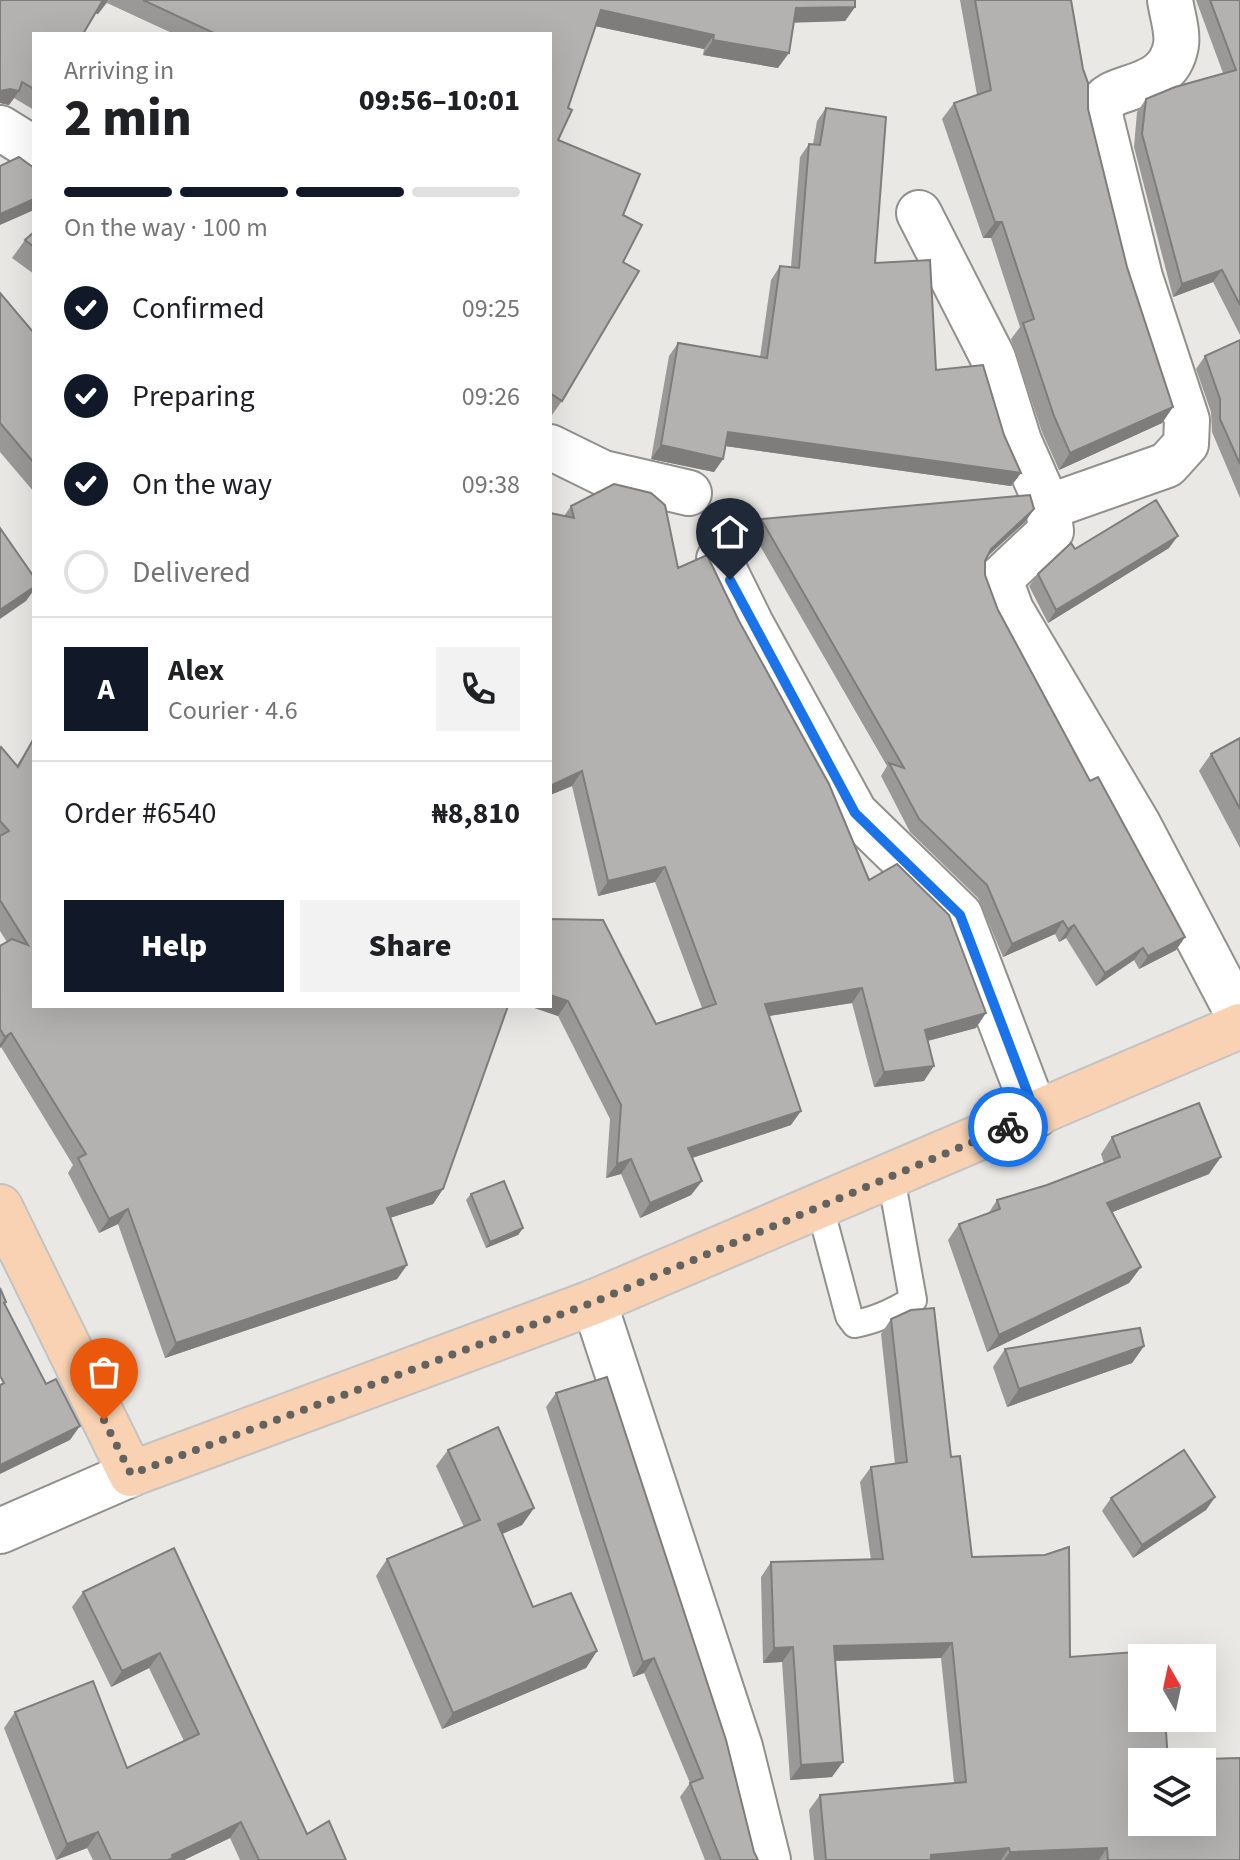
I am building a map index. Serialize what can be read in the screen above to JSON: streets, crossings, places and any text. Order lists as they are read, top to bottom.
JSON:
{
  "north": "top",
  "page": {
    "heading": ["2 min", "Arriving in", "09:56–10:01"],
    "panel": [
      "Alex",
      "Courier · 4.6",
      "Order #6540",
      "₦8,810"
    ],
    "bar": "On the way · 100 m",
    "list": [
      ["Confirmed", "09:25"],
      ["Preparing", "09:26"],
      ["On the way", "09:38"],
      "Delivered"
    ],
    "round": "A",
    "buttons": ["Help", "Share"]
  }
}
